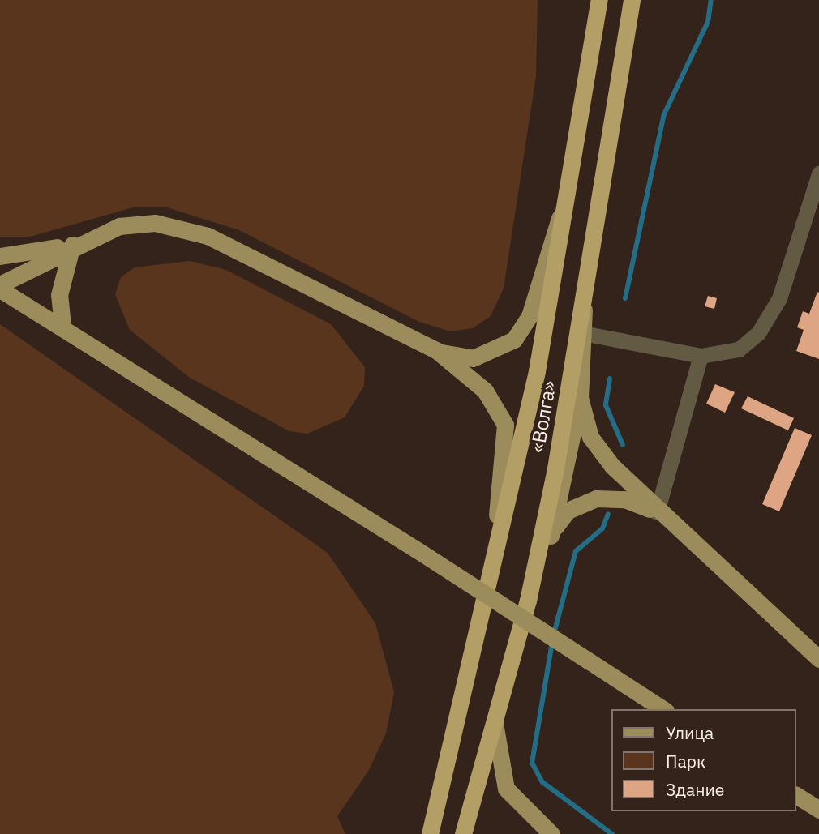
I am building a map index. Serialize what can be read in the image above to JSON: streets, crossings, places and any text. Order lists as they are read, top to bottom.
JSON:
{
  "streets": {
    "highway": ["«Волга»"]
  },
  "legend": ["Улица", "Парк", "Здание"]
}
